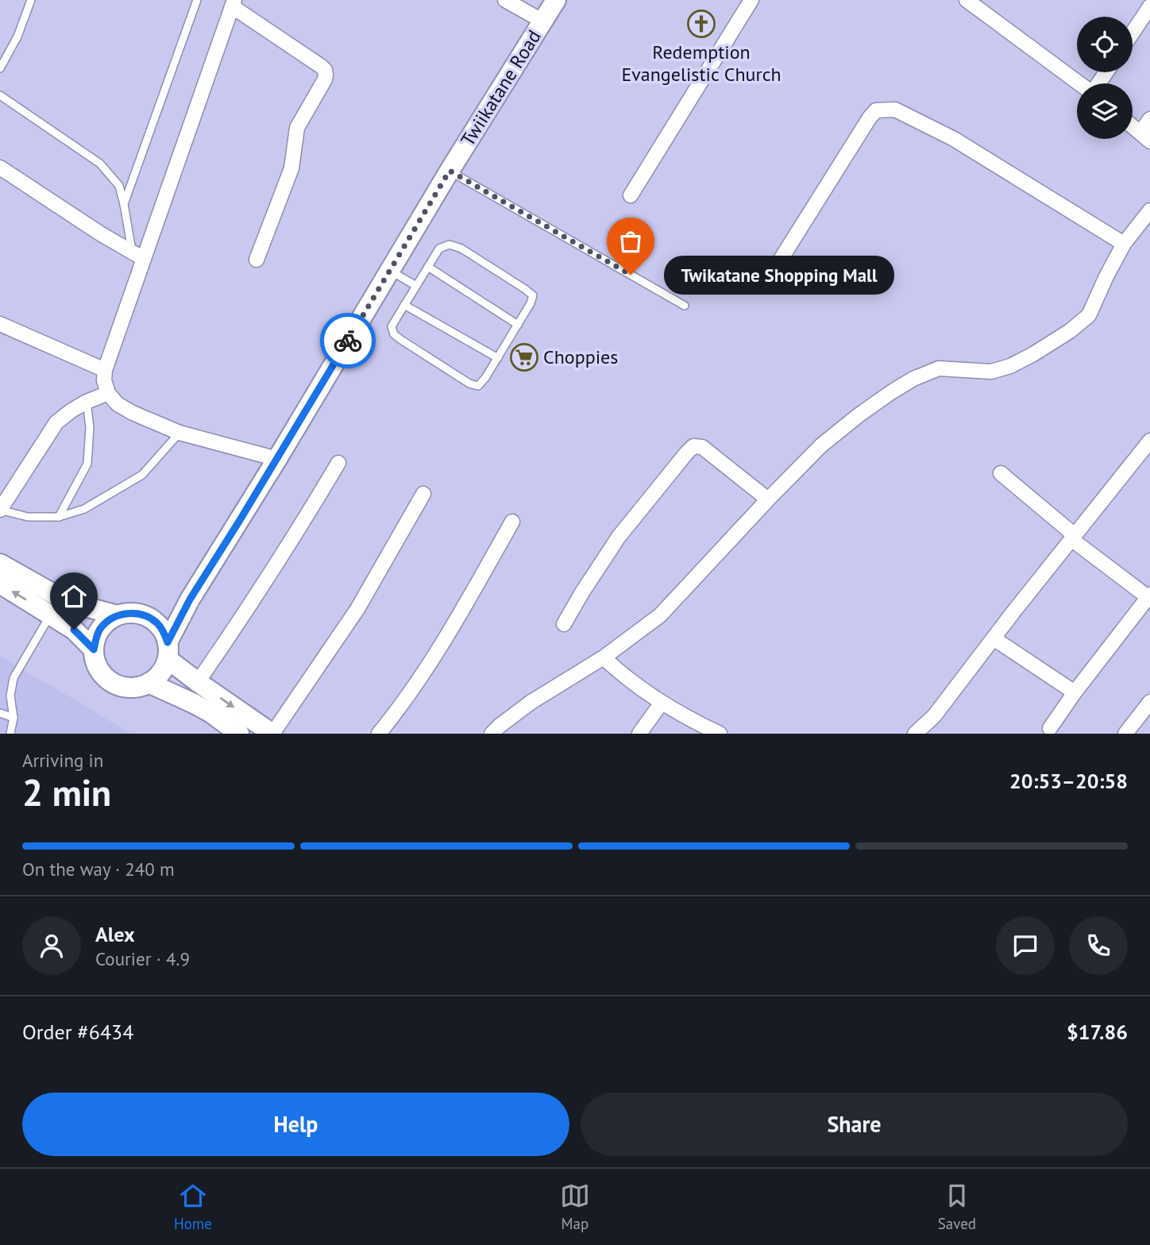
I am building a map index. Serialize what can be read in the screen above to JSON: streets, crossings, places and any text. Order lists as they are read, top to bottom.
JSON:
{
  "streets": {
    "main road": ["Twiikatane Road"]
  },
  "places": {
    "church": ["Redemption Evangelistic Church"],
    "other": ["Twikatane Shopping Mall"],
    "supermarket": ["Choppies"]
  },
  "page": {
    "bubble": "Twikatane Shopping Mall",
    "heading": ["2 min", "Arriving in", "20:53–20:58"],
    "panel": [
      "Alex",
      "Courier · 4.9",
      "Order #6434",
      "$17.86"
    ],
    "bar": "On the way · 240 m",
    "buttons": ["Help", "Share"],
    "tabs": ["Home", "Map", "Saved"]
  }
}
